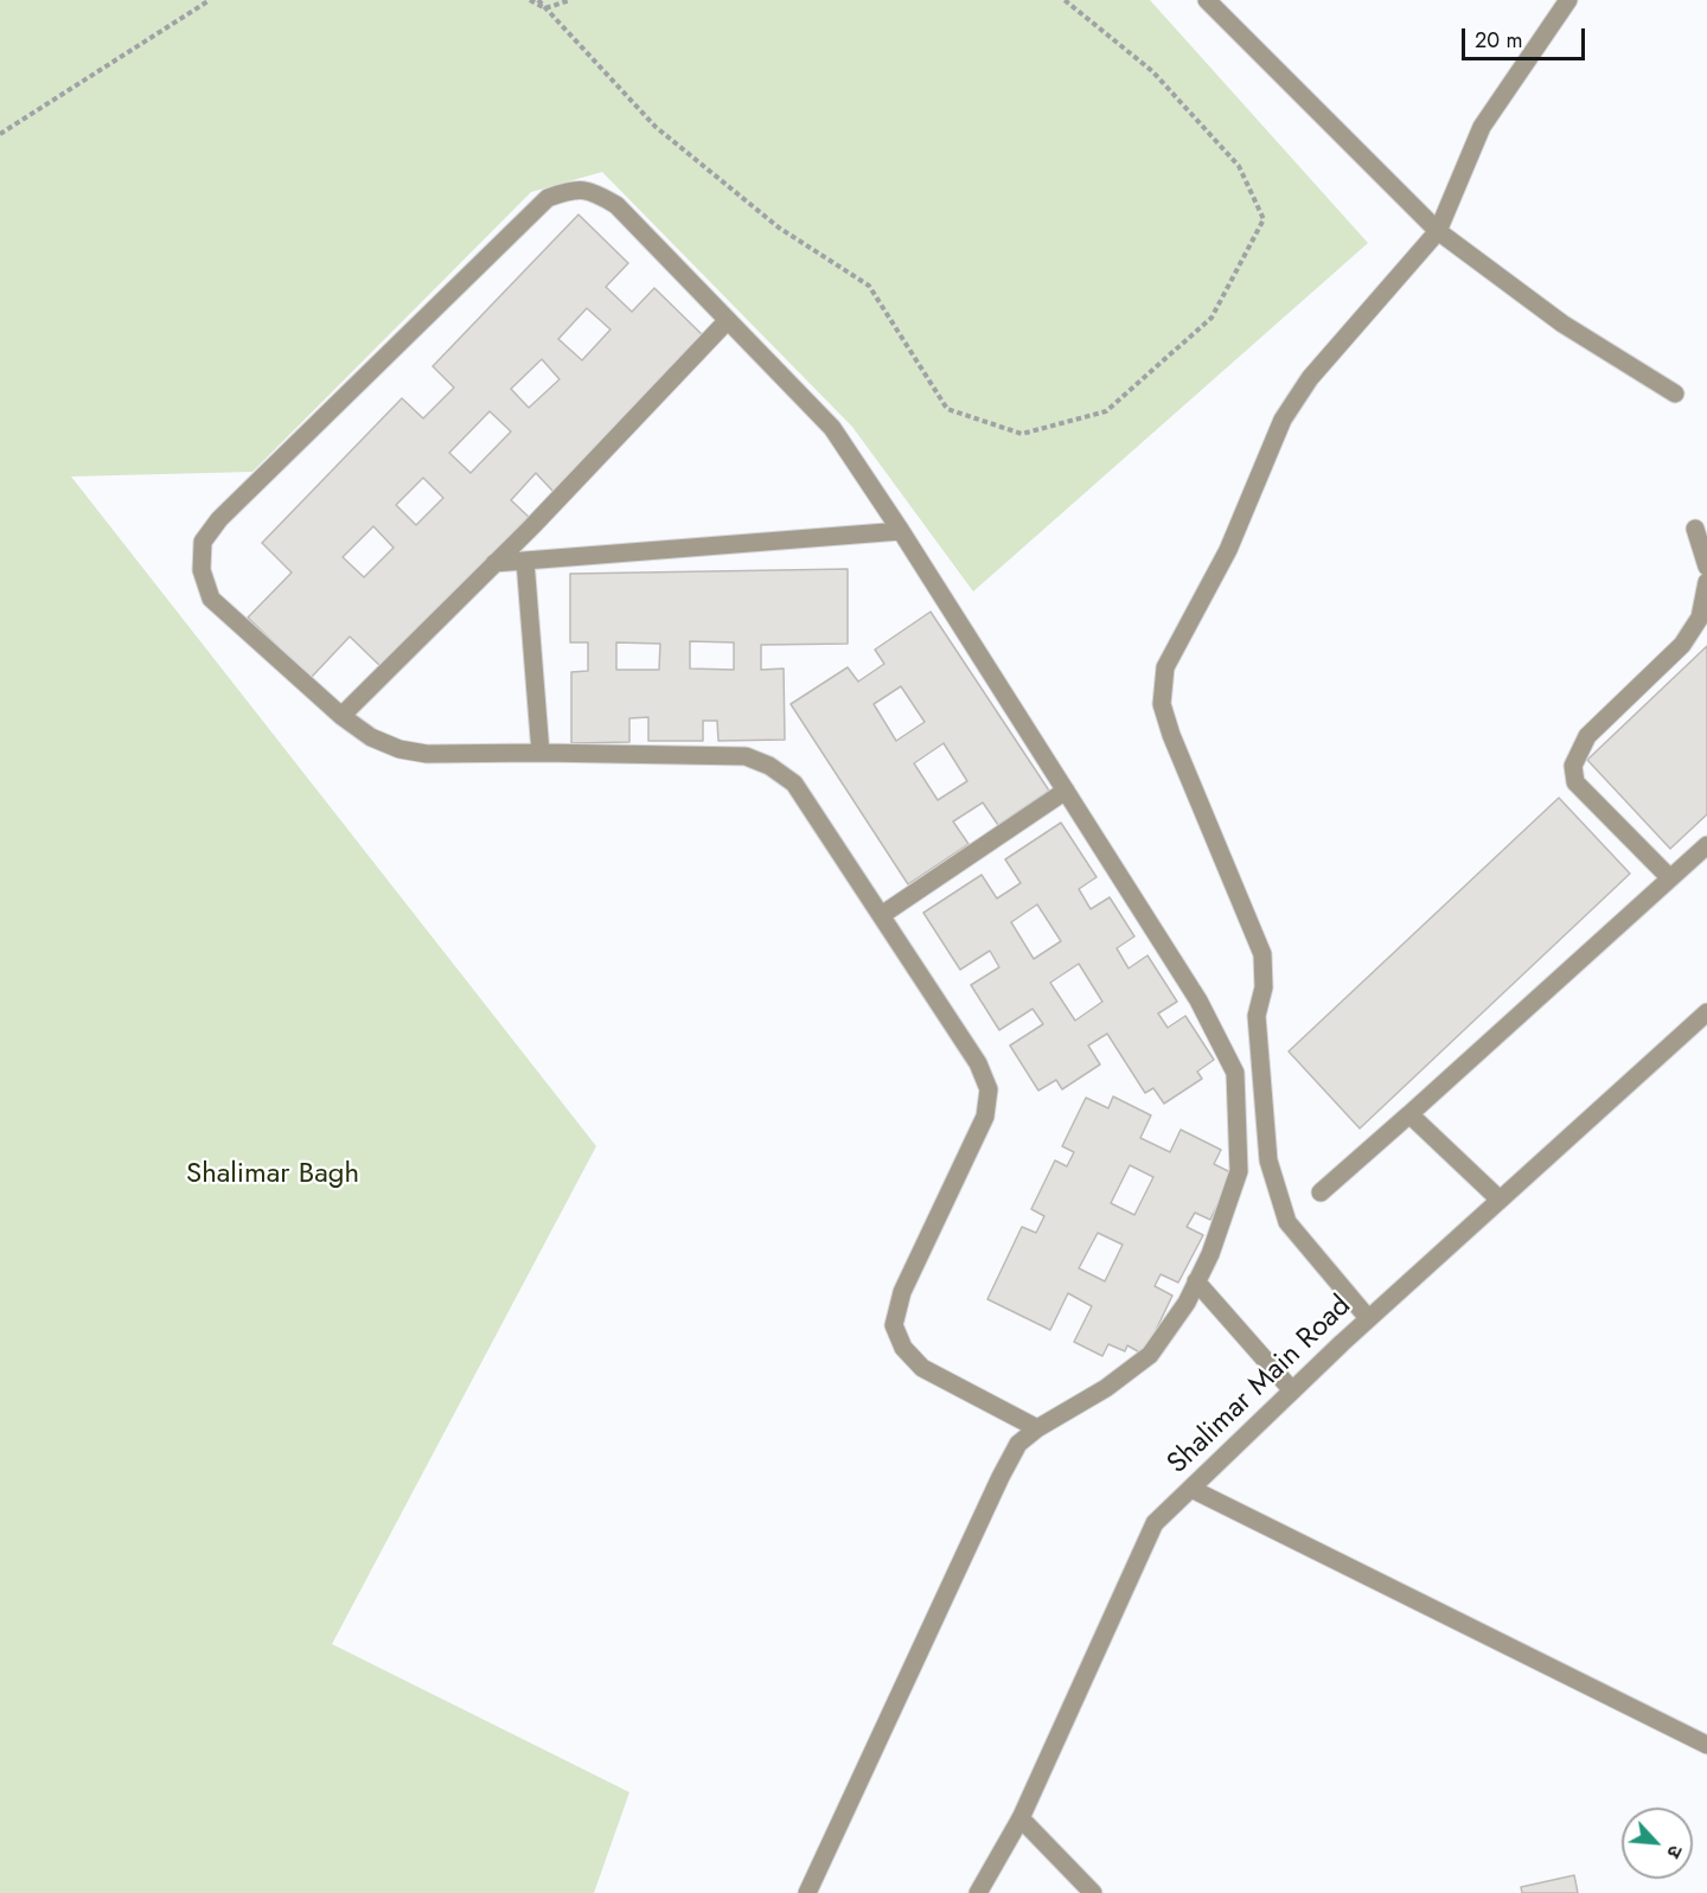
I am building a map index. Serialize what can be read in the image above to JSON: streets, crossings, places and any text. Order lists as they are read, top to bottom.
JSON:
{
  "streets": {
    "street": ["Shalimar Main Road"]
  },
  "parks": ["Shalimar Bagh"],
  "scale_bar": "20 m",
  "north": "bottom right"
}
